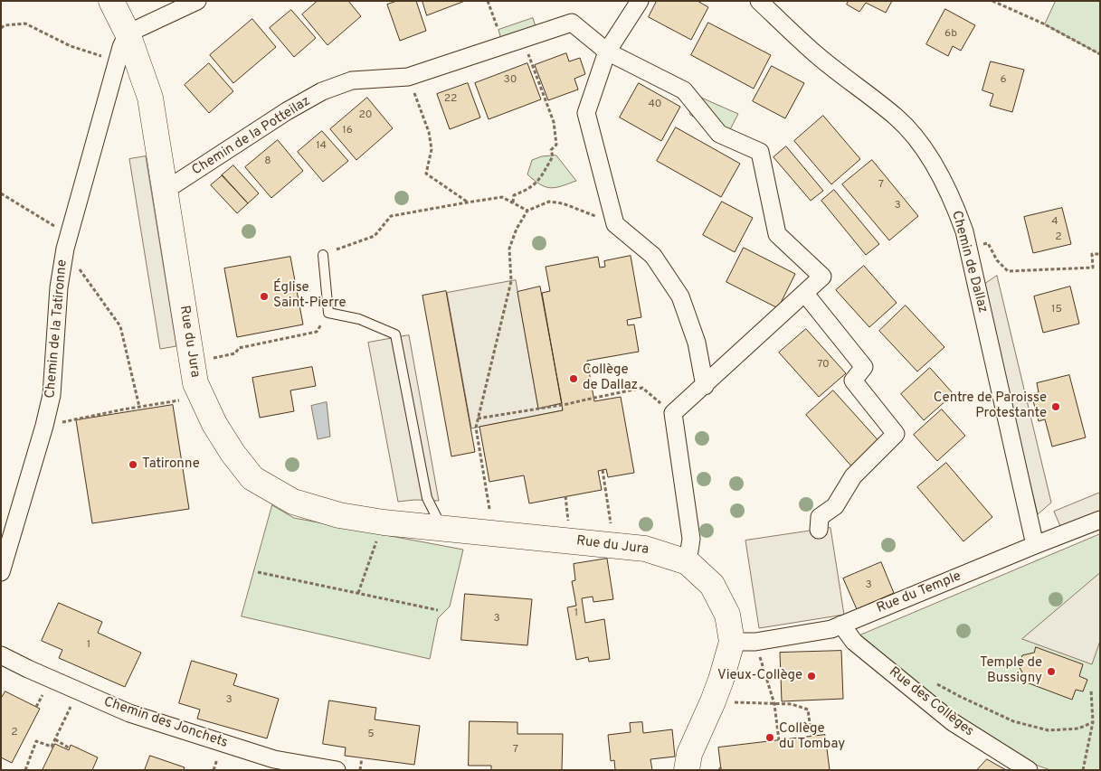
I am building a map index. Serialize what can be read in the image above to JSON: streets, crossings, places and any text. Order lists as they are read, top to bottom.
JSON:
{
  "streets": {
    "street": [
      "Chemin de la Potteilaz",
      "Chemin de Dallaz",
      "Chemin de la Tatironne",
      "Rue du Jura",
      "Rue du Temple",
      "Rue des Collèges",
      "Chemin des Jonchets"
    ]
  },
  "crossings": [
    ["Chemin de la Potteilaz", "Rue du Jura"],
    ["Chemin de Dallaz", "Rue du Temple"],
    ["Chemin de la Tatironne", "Rue du Jura"],
    ["Rue du Jura", "Rue du Temple"],
    ["Rue du Temple", "Rue des Collèges"]
  ],
  "places": [
    "Église Saint-Pierre",
    "Collège de Dallaz",
    "Centre de Paroisse Protestante",
    "Tatironne",
    "Temple de Bussigny",
    "Vieux-Collège",
    "Collège du Tombay"
  ],
  "house_numbers": [
    "6b",
    "30",
    "6",
    "22",
    "40",
    "20",
    "16",
    "14",
    "8",
    "7",
    "3",
    "4",
    "2",
    "15",
    "70",
    "3",
    "1",
    "3",
    "1",
    "3",
    "2",
    "5",
    "7"
  ]
}
